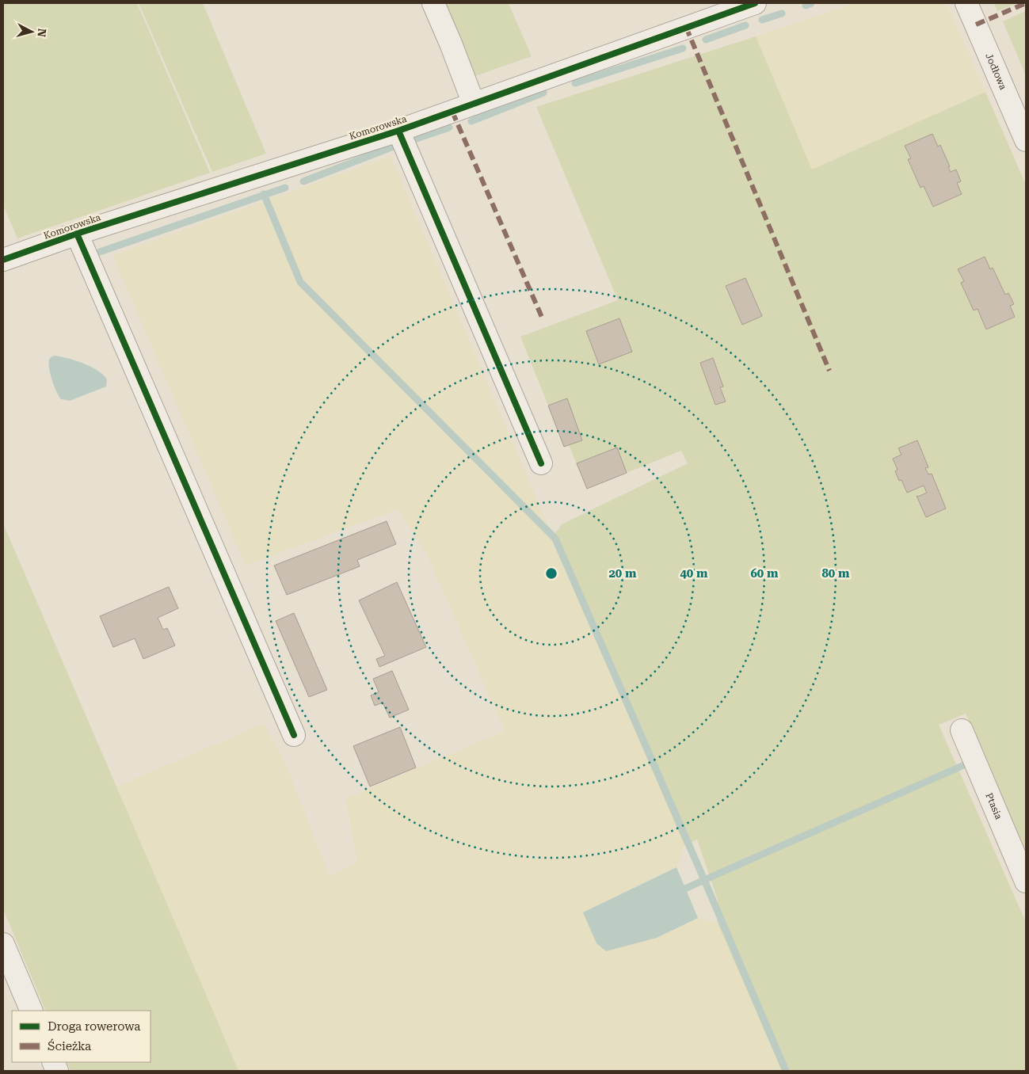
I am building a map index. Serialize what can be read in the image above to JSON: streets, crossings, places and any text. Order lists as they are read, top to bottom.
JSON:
{
  "streets": {
    "street": ["Jodłowa", "Komorowska", "Ptasia"]
  },
  "legend": ["Droga rowerowa", "Ścieżka"],
  "north": "right",
  "rings": [
    "20 m",
    "40 m",
    "60 m",
    "80 m"
  ]
}
